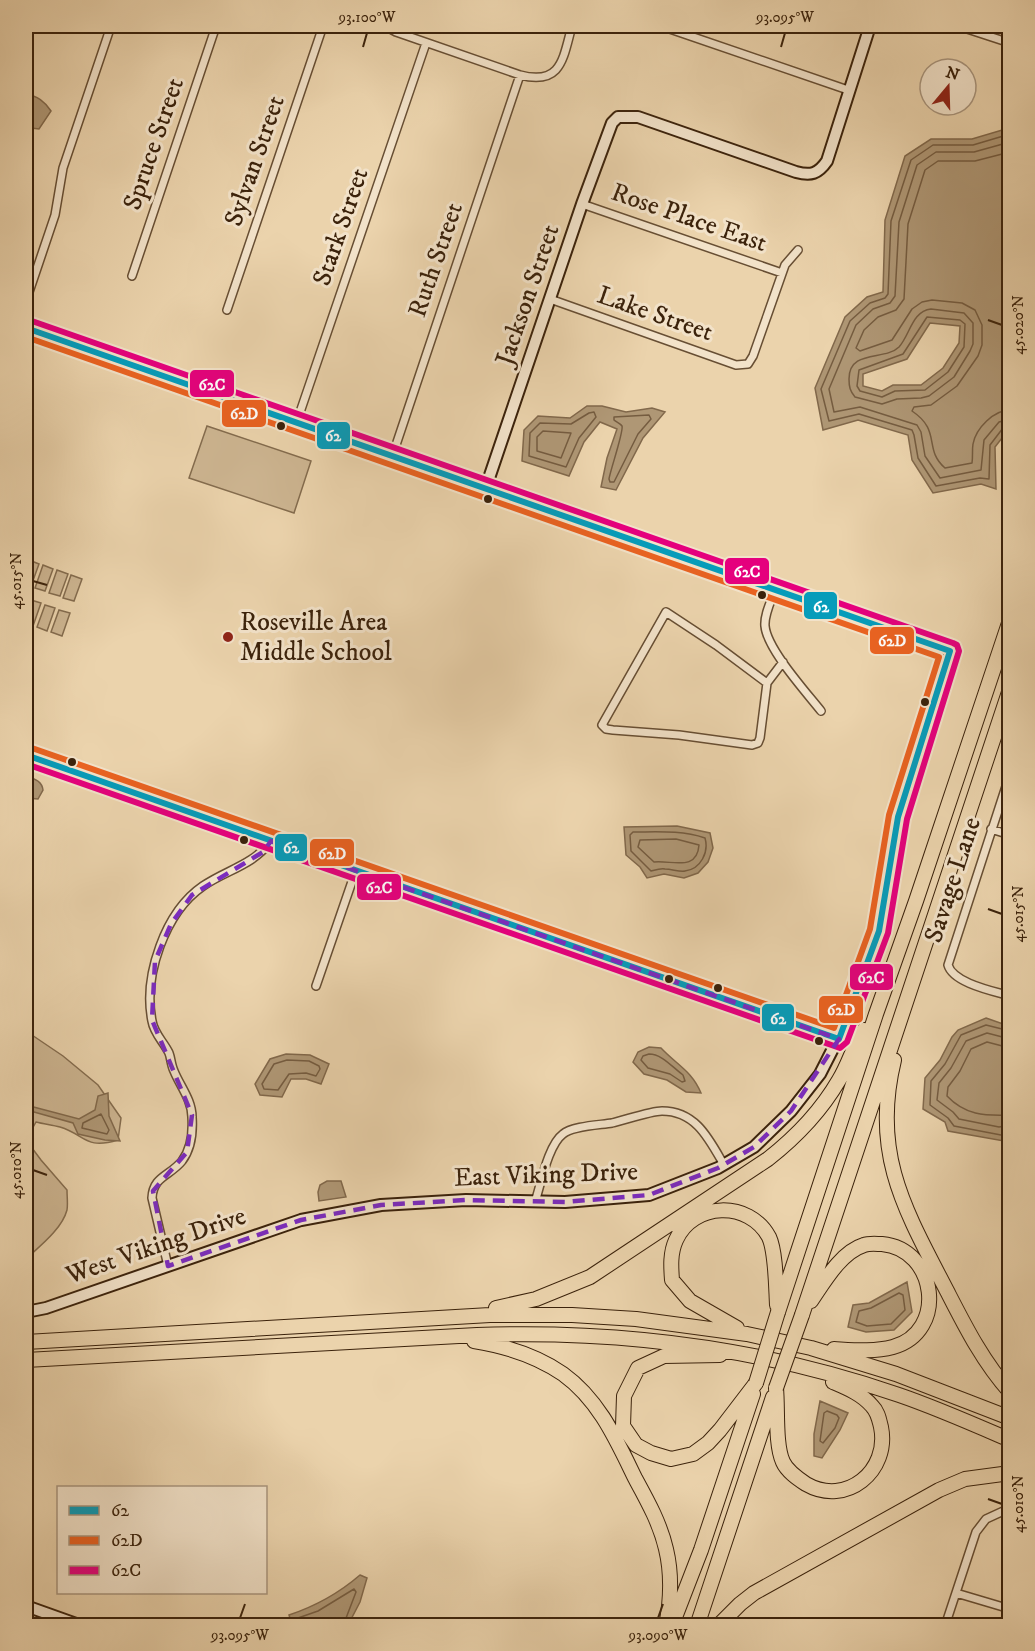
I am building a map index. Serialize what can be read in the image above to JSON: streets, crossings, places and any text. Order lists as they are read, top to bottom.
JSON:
{
  "streets": {
    "street": [
      "Spruce Street",
      "Sylvan Street",
      "Rose Place East",
      "Stark Street",
      "Ruth Street",
      "Jackson Street",
      "Lake Street",
      "Savage Lane",
      "East Viking Drive",
      "West Viking Drive"
    ]
  },
  "crossings": [
    ["Rose Place East", "Jackson Street"],
    ["Rose Place East", "Lake Street"],
    ["Jackson Street", "Lake Street"],
    ["East Viking Drive", "West Viking Drive"]
  ],
  "places": ["Roseville Area Middle School"],
  "lines": ["transit line 62C", "transit line 62", "transit line 62D"],
  "legend": ["62", "62D", "62C"],
  "north": "top",
  "coordinates": [
    "93.100°W",
    "93.095°W",
    "45.020°N",
    "45.015°N",
    "45.010°N",
    "93.090°W"
  ]
}
